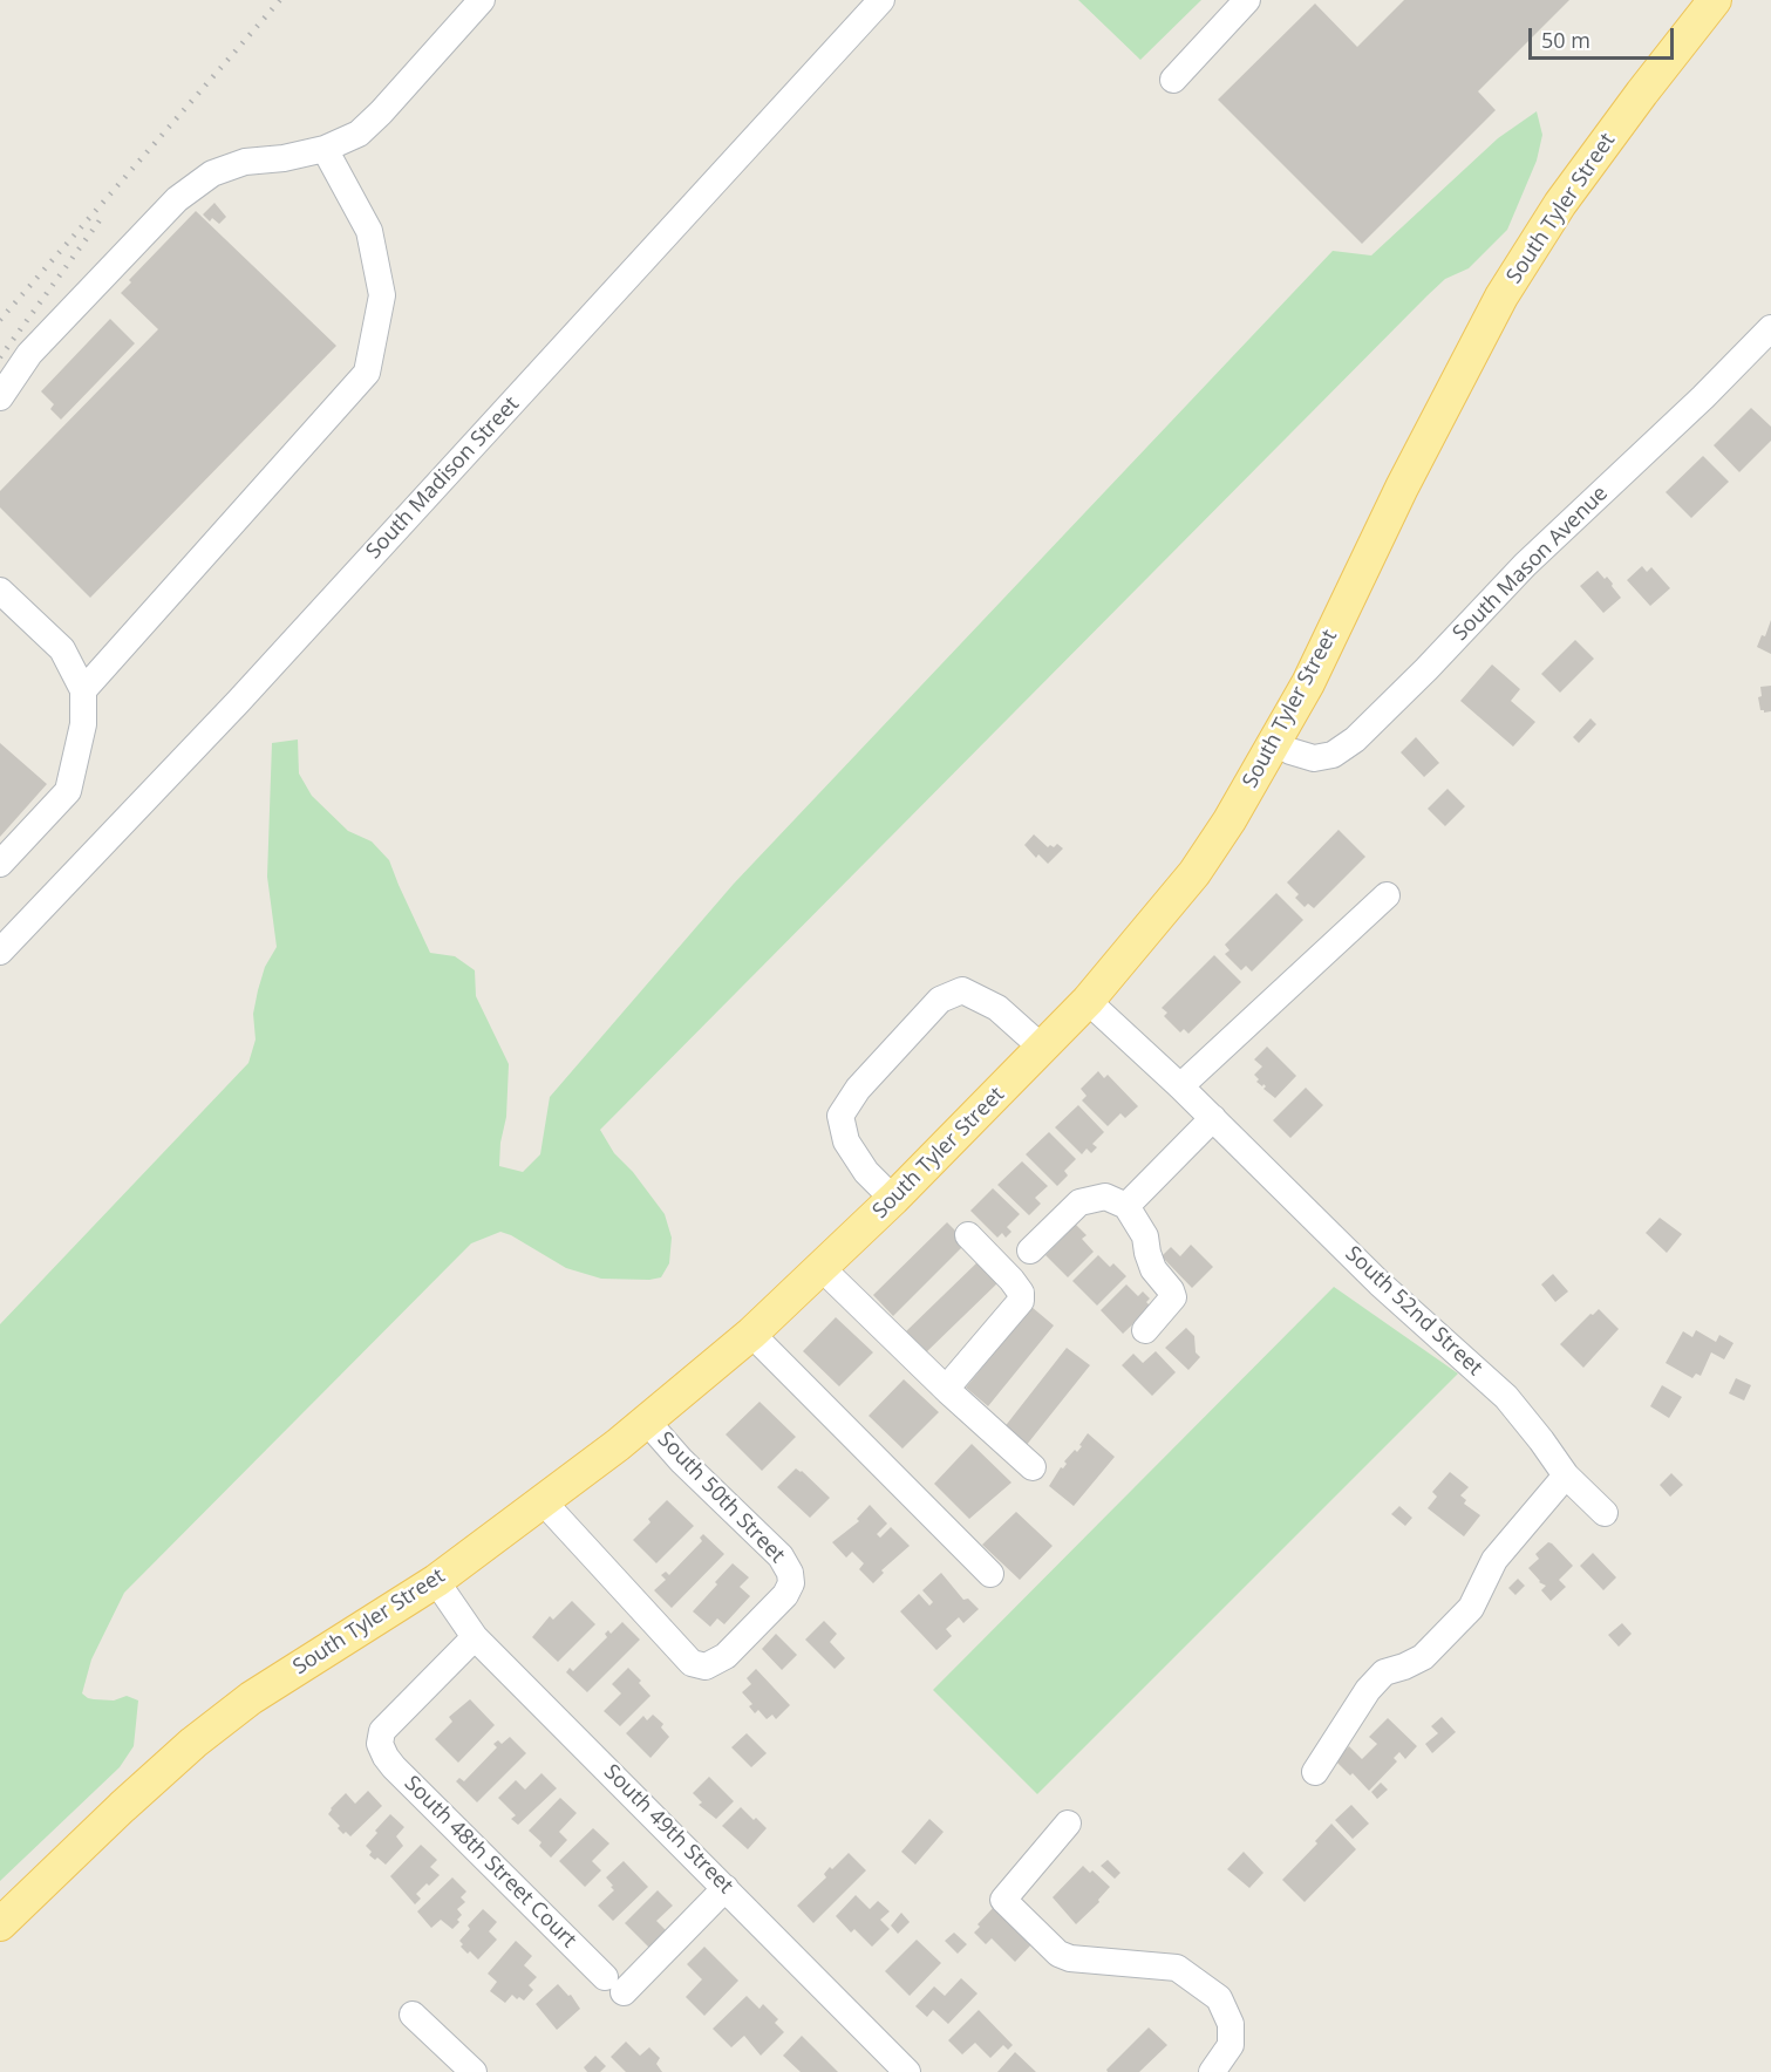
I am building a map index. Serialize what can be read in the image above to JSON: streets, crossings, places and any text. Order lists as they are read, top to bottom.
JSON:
{
  "streets": {
    "main road": ["South Tyler Street"],
    "street": [
      "South Madison Street",
      "South Mason Avenue",
      "South 52nd Street",
      "South 50th Street",
      "South 49th Street",
      "South 48th Street Court"
    ]
  },
  "crossings": [
    ["South Tyler Street", "South Mason Avenue"],
    ["South Tyler Street", "South 52nd Street"],
    ["South Tyler Street", "South 50th Street"],
    ["South Tyler Street", "South 49th Street"],
    ["South 49th Street", "South 48th Street Court"]
  ],
  "scale_bar": "50 m"
}
